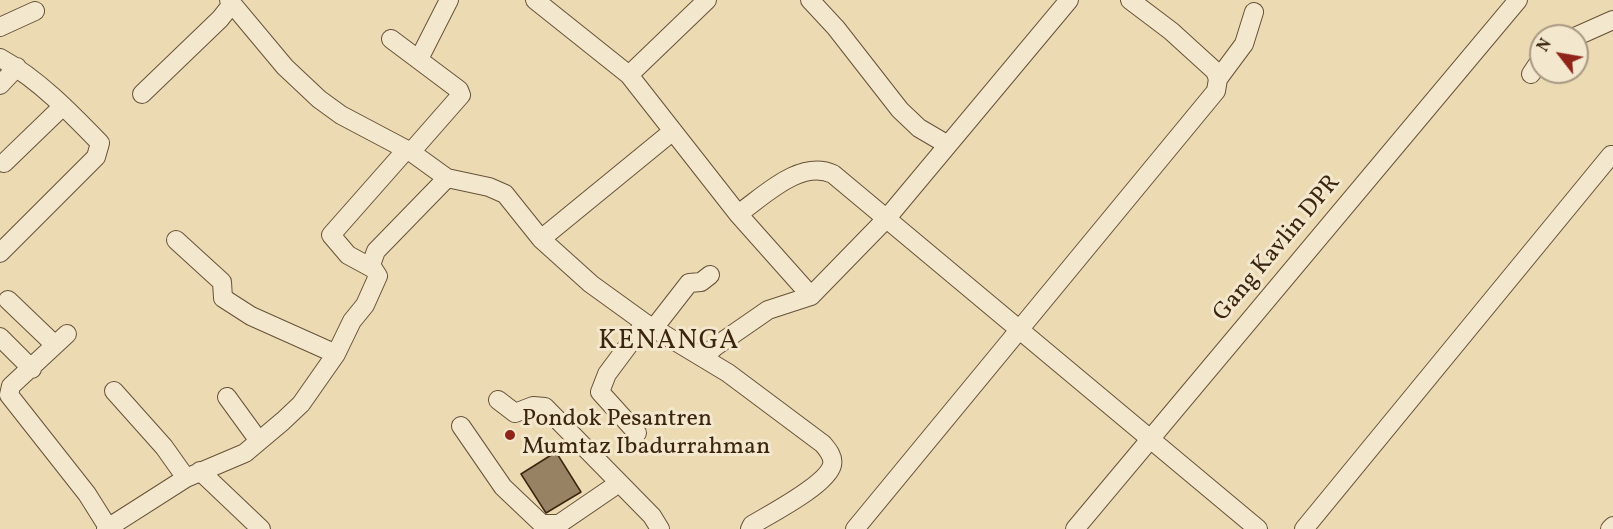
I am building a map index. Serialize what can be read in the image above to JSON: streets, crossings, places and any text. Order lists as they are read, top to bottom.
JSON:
{
  "streets": {
    "street": ["Gang Kavlin DPR"]
  },
  "districts": ["KENANGA"],
  "places": ["Pondok Pesantren Mumtaz Ibadurrahman"],
  "north": "top left"
}
